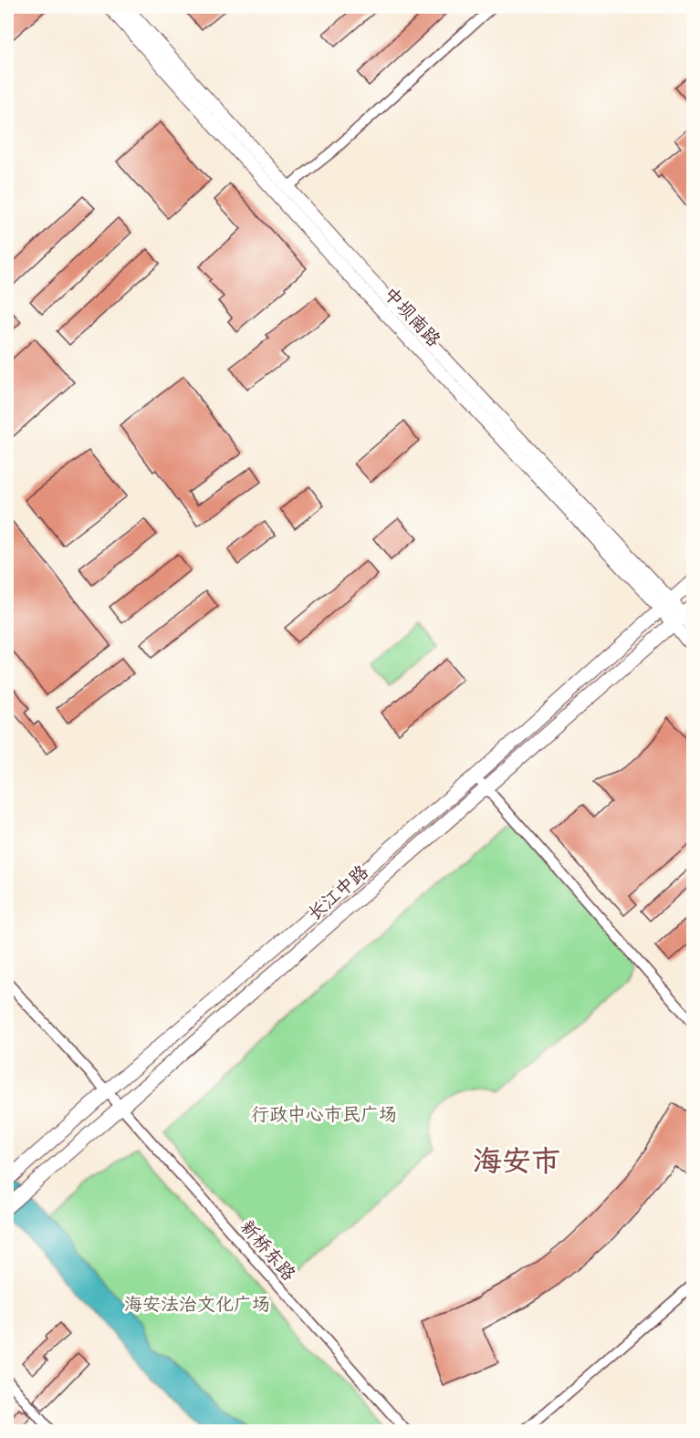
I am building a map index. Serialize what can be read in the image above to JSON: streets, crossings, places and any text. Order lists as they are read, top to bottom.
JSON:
{
  "streets": {
    "main road": ["中坝南路", "长江中路"],
    "street": ["新桥东路"]
  },
  "crossings": [
    ["中坝南路", "长江中路"],
    ["长江中路", "新桥东路"]
  ],
  "districts": ["海安市"],
  "parks": ["行政中心市民广场", "海安法治文化广场"]
}
